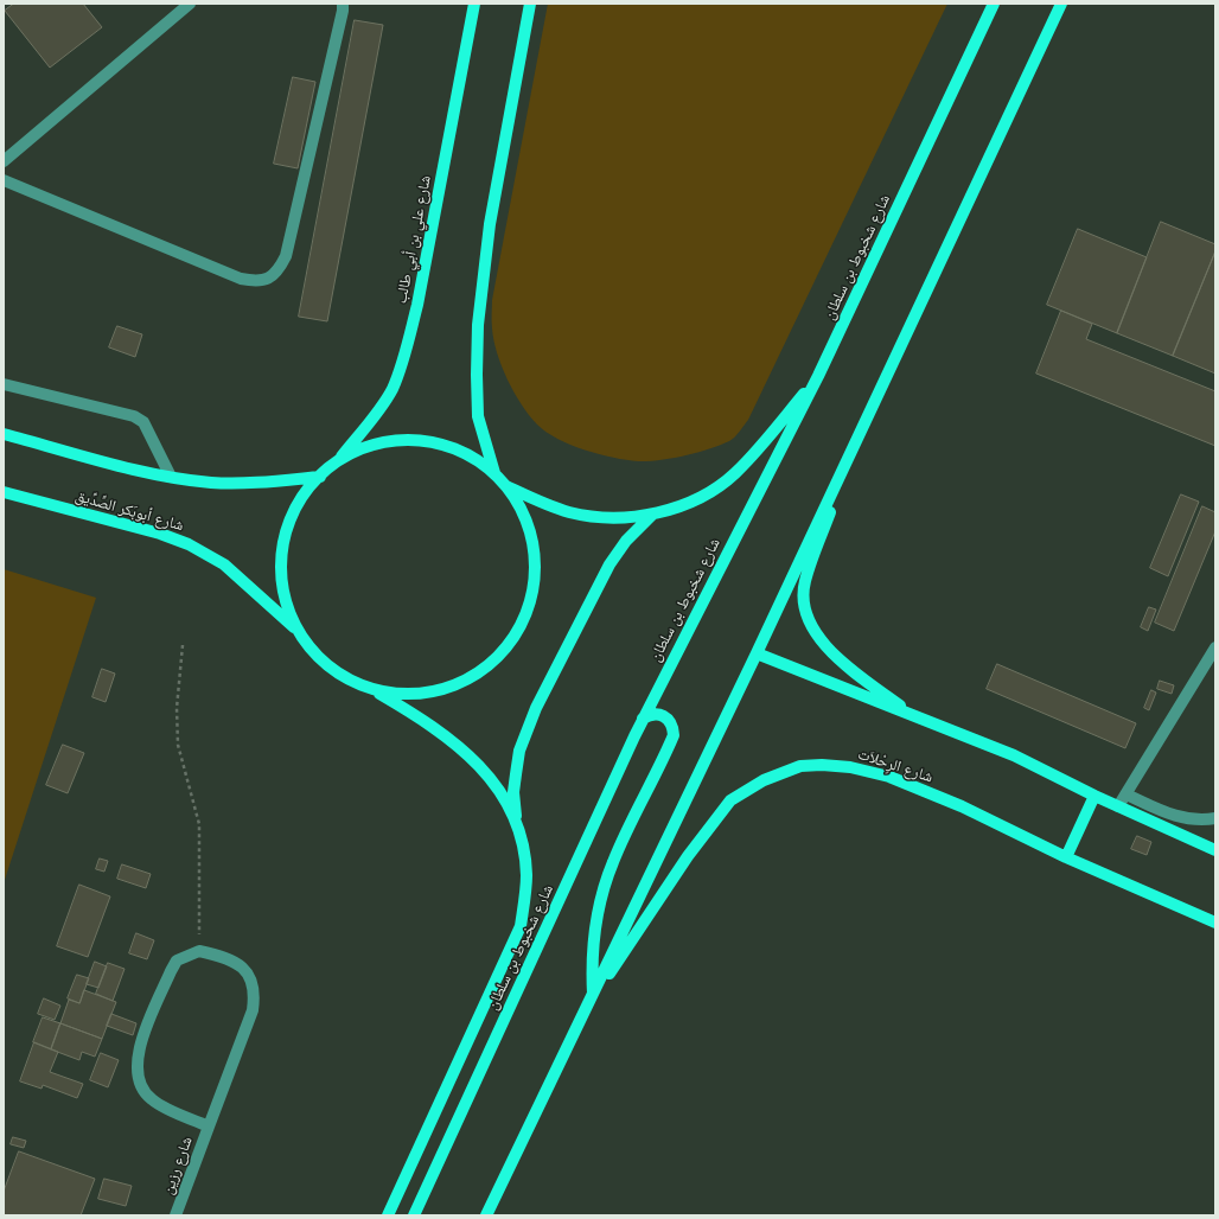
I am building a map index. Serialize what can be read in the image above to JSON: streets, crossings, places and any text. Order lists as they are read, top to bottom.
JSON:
{
  "streets": {
    "main road": [
      "شارع علي بن أبي طالب",
      "شارع شخبوط بن سلطان",
      "شارع أبوبَكر الصِّدِّيق",
      "شارع الرِحْلاَت"
    ],
    "street": ["شارع رزين"]
  }
}
